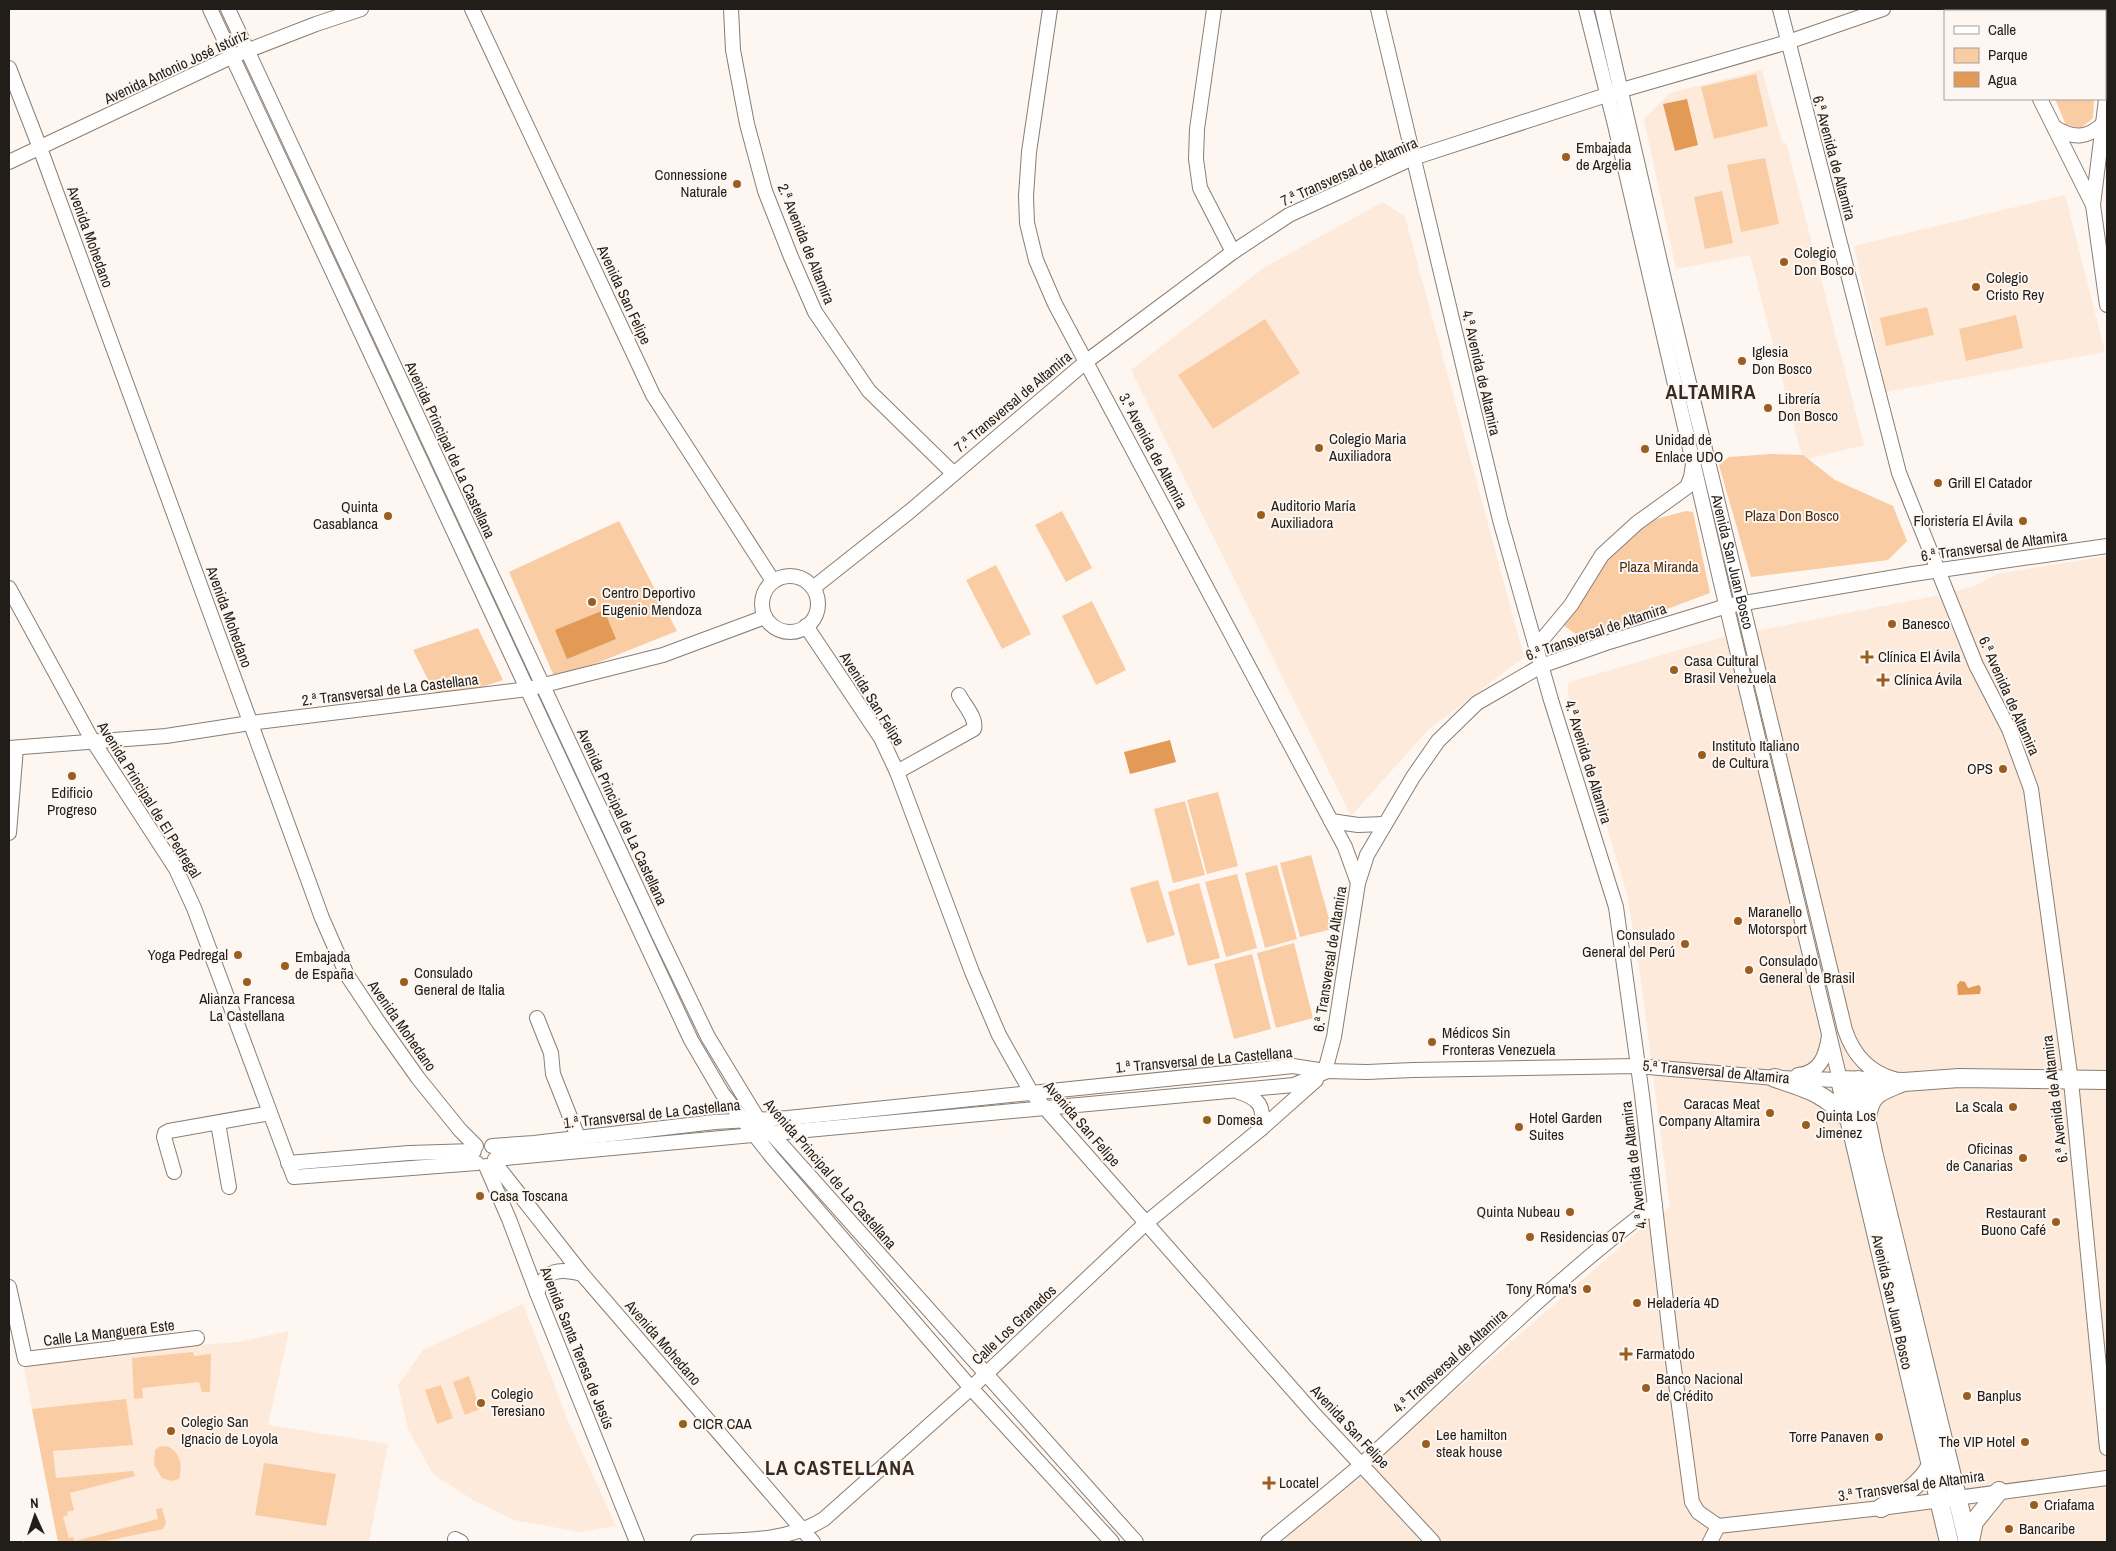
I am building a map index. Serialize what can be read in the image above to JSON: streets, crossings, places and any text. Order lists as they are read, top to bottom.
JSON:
{
  "streets": {
    "main road": ["Avenida San Juan Bosco", "5.ª Transversal de Altamira"],
    "street": [
      "Avenida Antonio José Istúriz",
      "6.ª Avenida de Altamira",
      "7.ª Transversal de Altamira",
      "Avenida Mohedano",
      "2.ª Avenida de Altamira",
      "Avenida San Felipe",
      "4.ª Avenida de Altamira",
      "Avenida Principal de La Castellana",
      "3.ª Avenida de Altamira",
      "6.ª Transversal de Altamira",
      "2.ª Transversal de La Castellana",
      "Avenida Principal de El Pedregal",
      "1.ª Transversal de La Castellana",
      "Calle Los Granados",
      "Calle La Manguera Este",
      "Avenida Santa Teresa de Jesús",
      "4.ª Transversal de Altamira",
      "3.ª Transversal de Altamira"
    ]
  },
  "crossings": [
    ["Avenida Antonio José Istúriz", "Avenida Mohedano"],
    ["Avenida Antonio José Istúriz", "Avenida Principal de La Castellana"],
    ["6.ª Avenida de Altamira", "7.ª Transversal de Altamira"],
    ["6.ª Avenida de Altamira", "6.ª Transversal de Altamira"],
    ["6.ª Avenida de Altamira", "5.ª Transversal de Altamira"],
    ["7.ª Transversal de Altamira", "2.ª Avenida de Altamira"],
    ["7.ª Transversal de Altamira", "Avenida San Felipe"],
    ["7.ª Transversal de Altamira", "4.ª Avenida de Altamira"],
    ["7.ª Transversal de Altamira", "3.ª Avenida de Altamira"],
    ["7.ª Transversal de Altamira", "Avenida San Juan Bosco"],
    ["7.ª Transversal de Altamira", "2.ª Transversal de La Castellana"],
    ["Avenida Mohedano", "2.ª Transversal de La Castellana"],
    ["Avenida Mohedano", "1.ª Transversal de La Castellana"],
    ["Avenida Mohedano", "Calle Los Granados"],
    ["Avenida Mohedano", "Avenida Santa Teresa de Jesús"],
    ["Avenida San Felipe", "2.ª Transversal de La Castellana"],
    ["Avenida San Felipe", "1.ª Transversal de La Castellana"],
    ["Avenida San Felipe", "Calle Los Granados"],
    ["Avenida San Felipe", "4.ª Transversal de Altamira"],
    ["4.ª Avenida de Altamira", "6.ª Transversal de Altamira"],
    ["4.ª Avenida de Altamira", "5.ª Transversal de Altamira"],
    ["4.ª Avenida de Altamira", "4.ª Transversal de Altamira"],
    ["4.ª Avenida de Altamira", "3.ª Transversal de Altamira"],
    ["Avenida Principal de La Castellana", "2.ª Transversal de La Castellana"],
    ["Avenida Principal de La Castellana", "1.ª Transversal de La Castellana"],
    ["Avenida Principal de La Castellana", "Calle Los Granados"],
    ["3.ª Avenida de Altamira", "6.ª Transversal de Altamira"],
    ["6.ª Transversal de Altamira", "Avenida San Juan Bosco"],
    ["6.ª Transversal de Altamira", "1.ª Transversal de La Castellana"],
    ["6.ª Transversal de Altamira", "5.ª Transversal de Altamira"],
    ["6.ª Transversal de Altamira", "Calle Los Granados"],
    ["Avenida San Juan Bosco", "5.ª Transversal de Altamira"],
    ["Avenida San Juan Bosco", "3.ª Transversal de Altamira"],
    ["2.ª Transversal de La Castellana", "Avenida Principal de El Pedregal"],
    ["Avenida Principal de El Pedregal", "1.ª Transversal de La Castellana"],
    ["1.ª Transversal de La Castellana", "5.ª Transversal de Altamira"],
    ["1.ª Transversal de La Castellana", "Calle Los Granados"],
    ["1.ª Transversal de La Castellana", "Avenida Santa Teresa de Jesús"],
    ["5.ª Transversal de Altamira", "Calle Los Granados"]
  ],
  "districts": ["ALTAMIRA", "LA CASTELLANA"],
  "parks": ["Plaza Don Bosco", "Plaza Miranda"],
  "places": {
    "other": [
      "Embajada de Argelia",
      "Connessione Naturale",
      "Colegio Don Bosco",
      "Colegio Cristo Rey",
      "Iglesia Don Bosco",
      "Librería Don Bosco",
      "Colegio Maria Auxiliadora",
      "Unidad de Enlace UDO",
      "Grill El Catador",
      "Auditorio María Auxiliadora",
      "Quinta Casablanca",
      "Floristería El Ávila",
      "Centro Deportivo Eugenio Mendoza",
      "Banesco",
      "Casa Cultural Brasil Venezuela",
      "Instituto Italiano de Cultura",
      "OPS",
      "Edificio Progreso",
      "Maranello Motorsport",
      "Consulado General del Perú",
      "Yoga Pedregal",
      "Embajada de España",
      "Consulado General de Brasil",
      "Alianza Francesa La Castellana",
      "Consulado General de Italia",
      "Médicos Sin Fronteras Venezuela",
      "La Scala",
      "Caracas Meat Company Altamira",
      "Domesa",
      "Quinta Los Jimenez",
      "Hotel Garden Suites",
      "Oficinas de Canarias",
      "Casa Toscana",
      "Quinta Nubeau",
      "Restaurant Buono Café",
      "Residencias 07",
      "Tony Roma's",
      "Heladería 4D",
      "Banco Nacional de Crédito",
      "Banplus",
      "Colegio Teresiano",
      "CICR CAA",
      "Colegio San Ignacio de Loyola",
      "Torre Panaven",
      "The VIP Hotel",
      "Lee hamilton steak house",
      "Criafama",
      "Bancaribe"
    ],
    "health": [
      "Clínica El Ávila",
      "Clínica Ávila",
      "Farmatodo",
      "Locatel"
    ]
  },
  "legend": ["Calle", "Parque", "Agua"],
  "north": "top"
}
